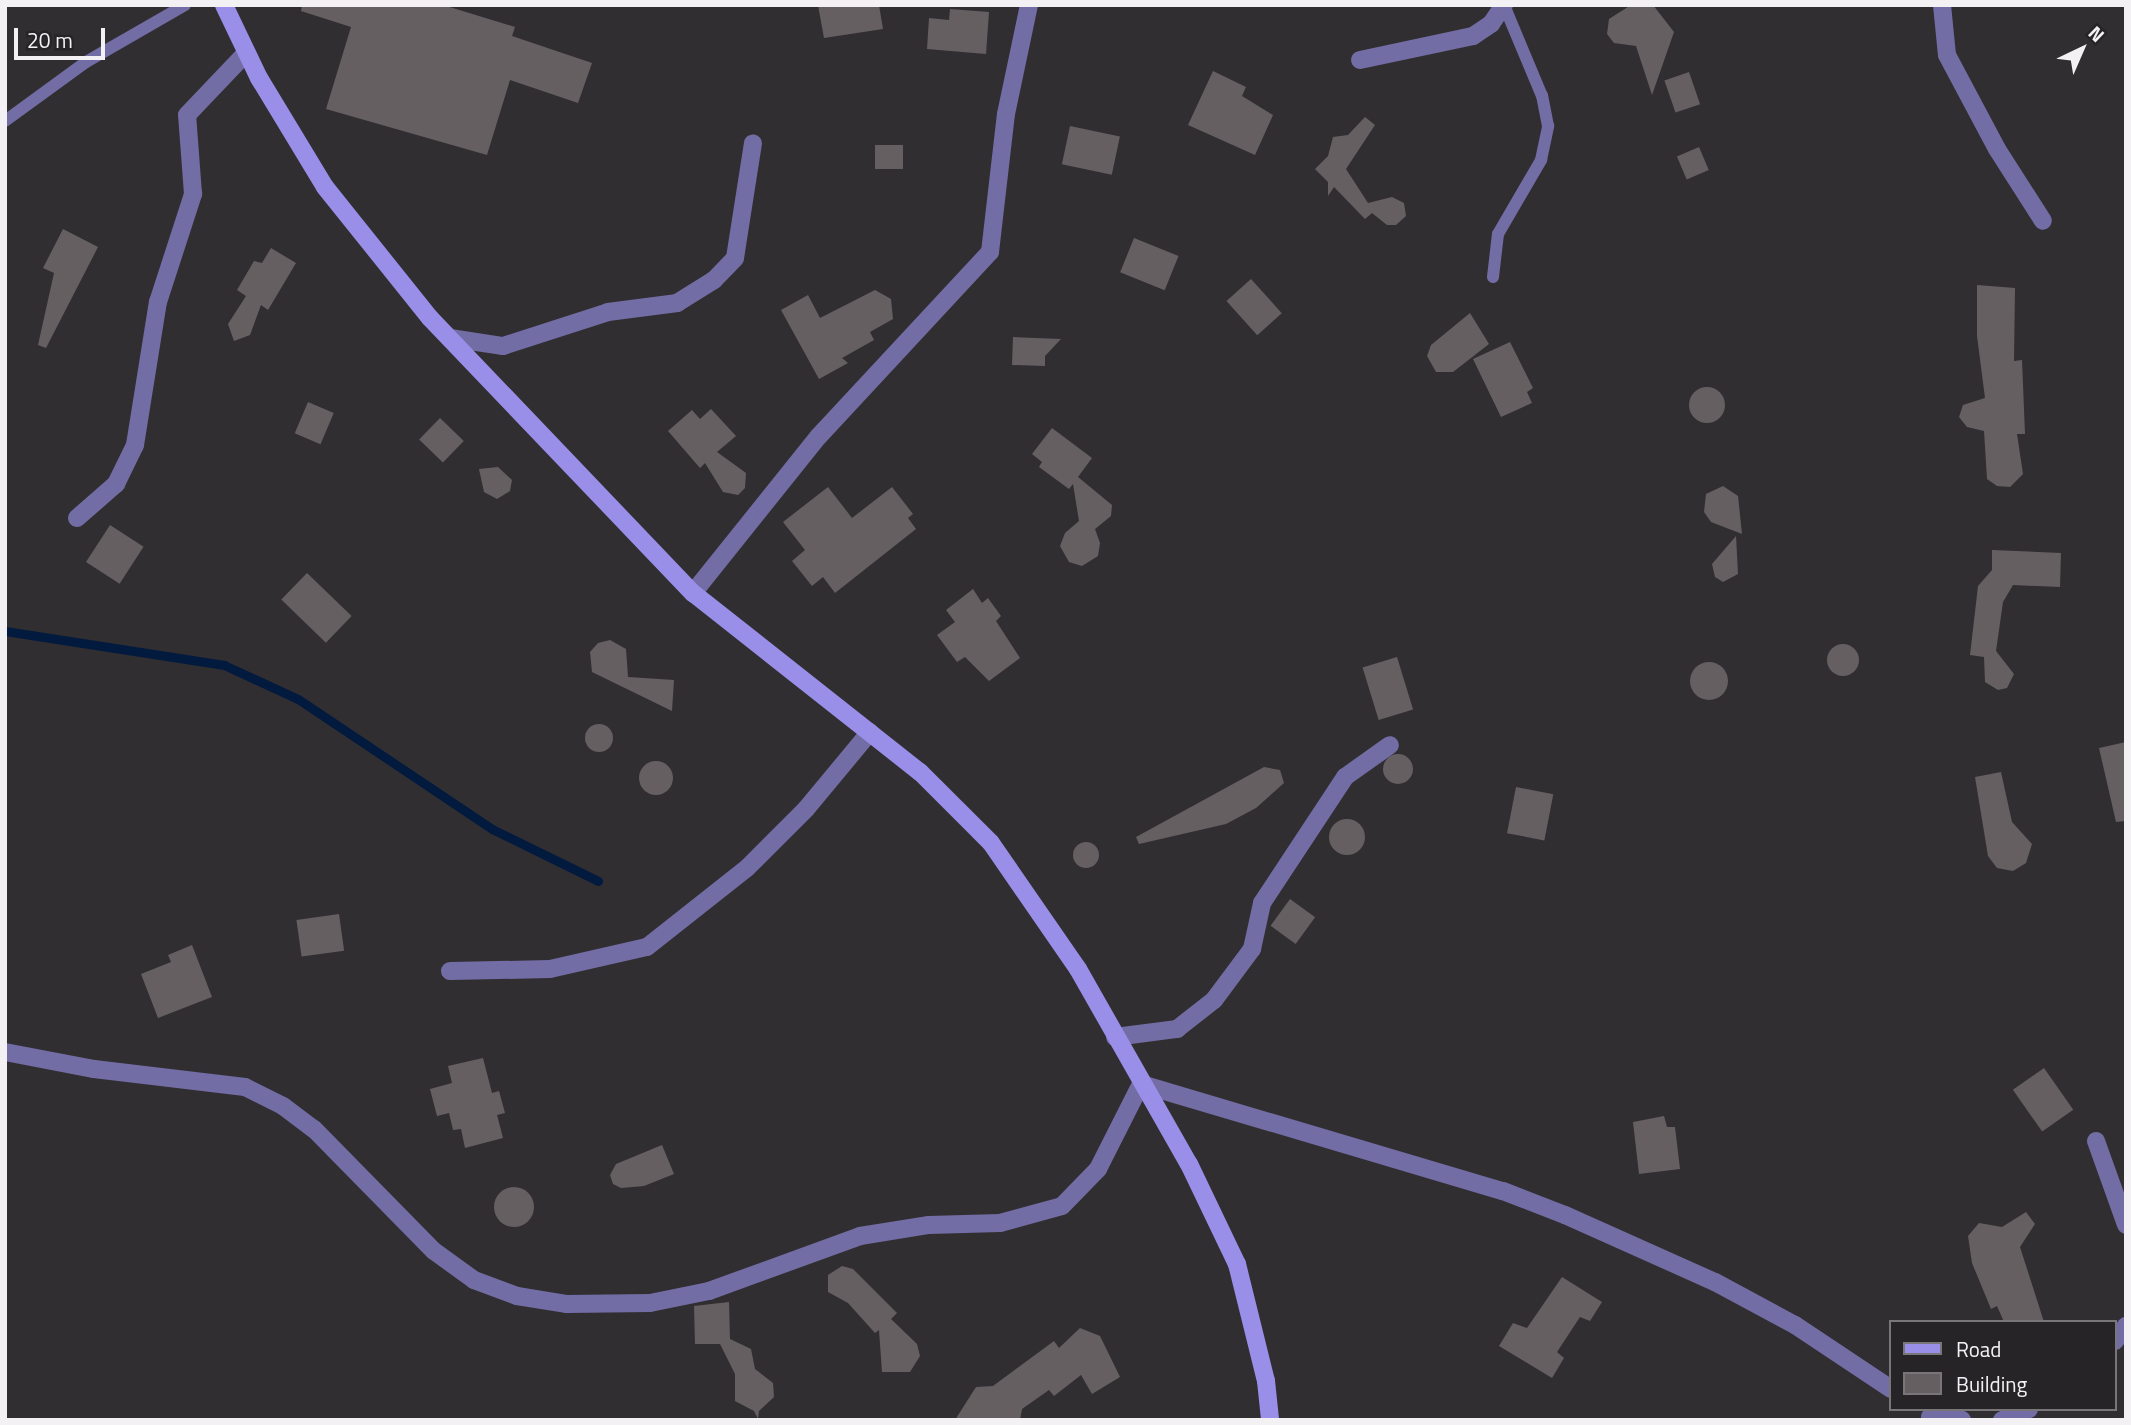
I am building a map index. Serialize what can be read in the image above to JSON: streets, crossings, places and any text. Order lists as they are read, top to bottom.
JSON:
{
  "legend": ["Road", "Building"],
  "scale_bar": "20 m",
  "north": "top right"
}
